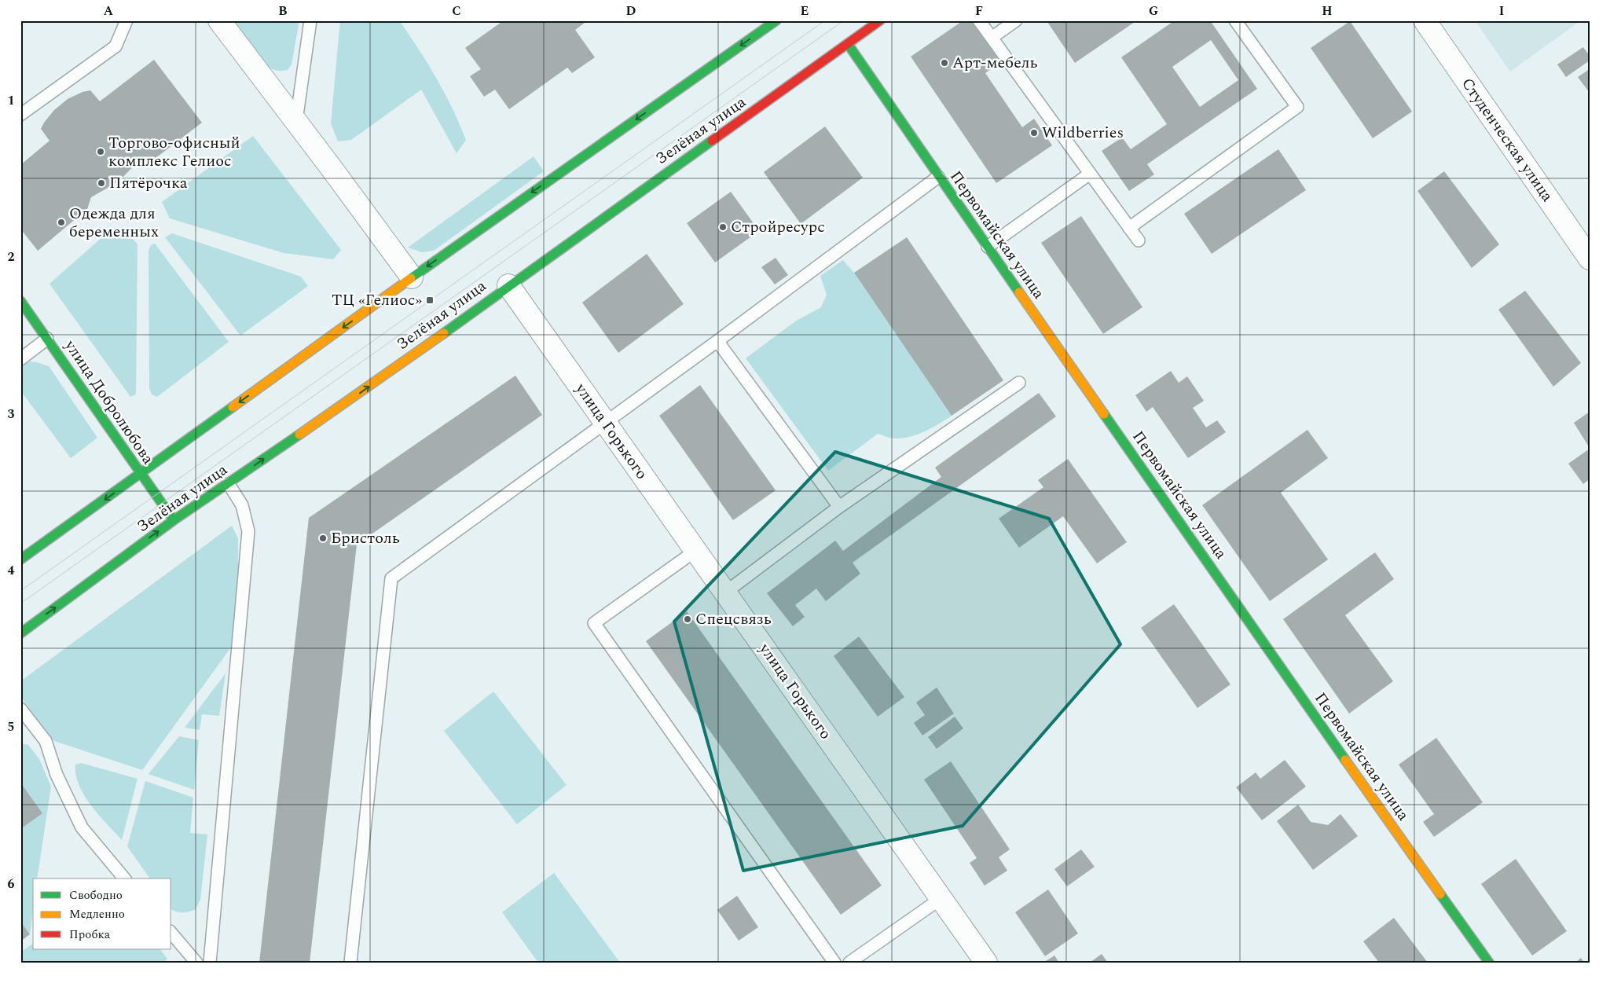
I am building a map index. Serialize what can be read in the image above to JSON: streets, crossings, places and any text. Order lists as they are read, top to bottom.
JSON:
{
  "streets": {
    "street": [
      "Зелёная улица",
      "Студенческая улица",
      "Первомайская улица",
      "улица Добролюбова",
      "улица Горького"
    ]
  },
  "crossings": [
    ["Зелёная улица", "Первомайская улица"],
    ["Зелёная улица", "улица Добролюбова"],
    ["Зелёная улица", "улица Горького"]
  ],
  "places": {
    "other": [
      "Арт-мебель",
      "Wildberries",
      "Торгово-офисный комплекс Гелиос",
      "Пятёрочка",
      "Одежда для беременных",
      "Стройресурс",
      "Бристоль",
      "Спецсвязь"
    ],
    "transit": ["ТЦ «Гелиос»"]
  },
  "legend": ["Свободно", "Медленно", "Пробка"],
  "grid": {
    "columns": [
      "A",
      "B",
      "C",
      "D",
      "E",
      "F",
      "G",
      "H",
      "I"
    ],
    "rows": [
      "1",
      "2",
      "3",
      "4",
      "5",
      "6"
    ]
  }
}
